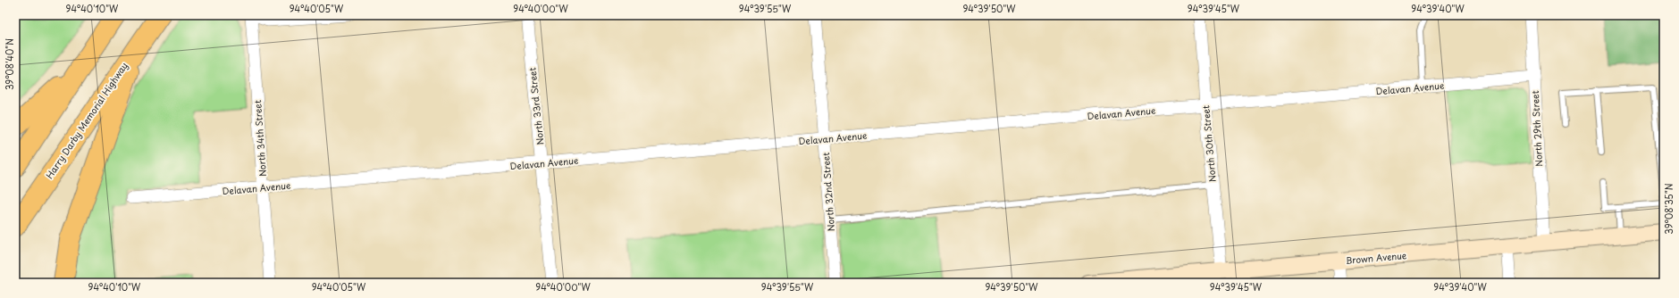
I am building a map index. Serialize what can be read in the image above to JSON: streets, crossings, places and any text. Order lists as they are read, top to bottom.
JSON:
{
  "streets": {
    "highway": ["Harry Darby Memorial Highway"],
    "main road": ["Brown Avenue"],
    "street": [
      "Delavan Avenue",
      "North 33rd Street",
      "North 29th Street",
      "North 34th Street",
      "North 30th Street",
      "North 32nd Street"
    ]
  },
  "crossings": [
    ["Delavan Avenue", "North 33rd Street"],
    ["Delavan Avenue", "North 29th Street"],
    ["Delavan Avenue", "North 34th Street"],
    ["Delavan Avenue", "North 30th Street"],
    ["Delavan Avenue", "North 32nd Street"],
    ["North 29th Street", "Brown Avenue"],
    ["North 30th Street", "Brown Avenue"]
  ],
  "coordinates": [
    "94°40'10\"W",
    "94°40'05\"W",
    "94°40'00\"W",
    "94°39'55\"W",
    "94°39'50\"W",
    "94°39'45\"W",
    "94°39'40\"W",
    "39°08'40\"N",
    "39°08'35\"N"
  ]
}
